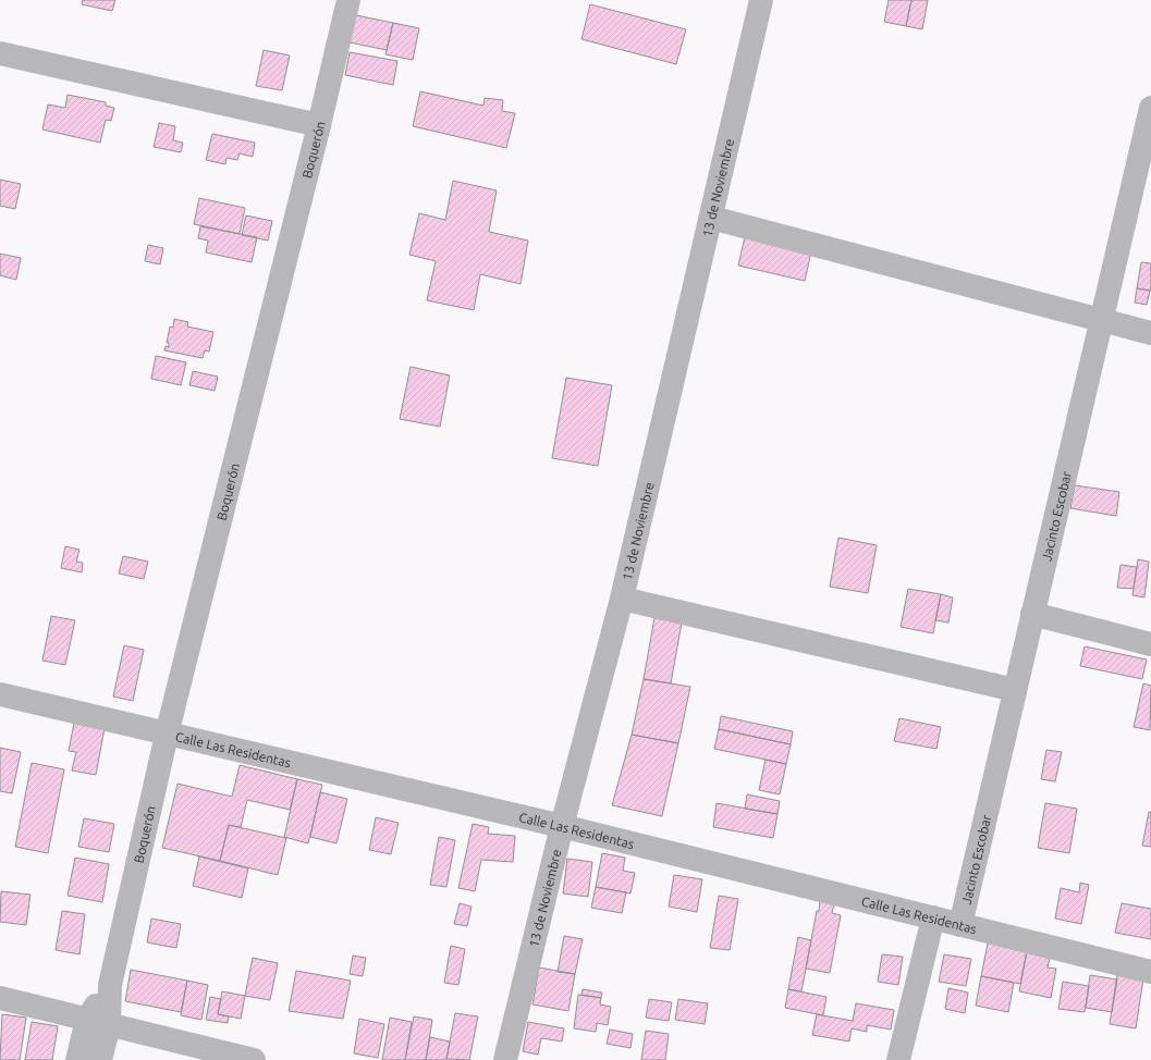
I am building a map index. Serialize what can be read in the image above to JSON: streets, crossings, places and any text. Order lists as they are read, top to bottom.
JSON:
{
  "streets": {
    "street": [
      "Boquerón",
      "13 de Noviembre",
      "Jacinto Escobar",
      "Calle Las Residentas"
    ]
  },
  "crossings": [
    ["Boquerón", "Calle Las Residentas"],
    ["13 de Noviembre", "Calle Las Residentas"],
    ["Jacinto Escobar", "Calle Las Residentas"]
  ]
}
